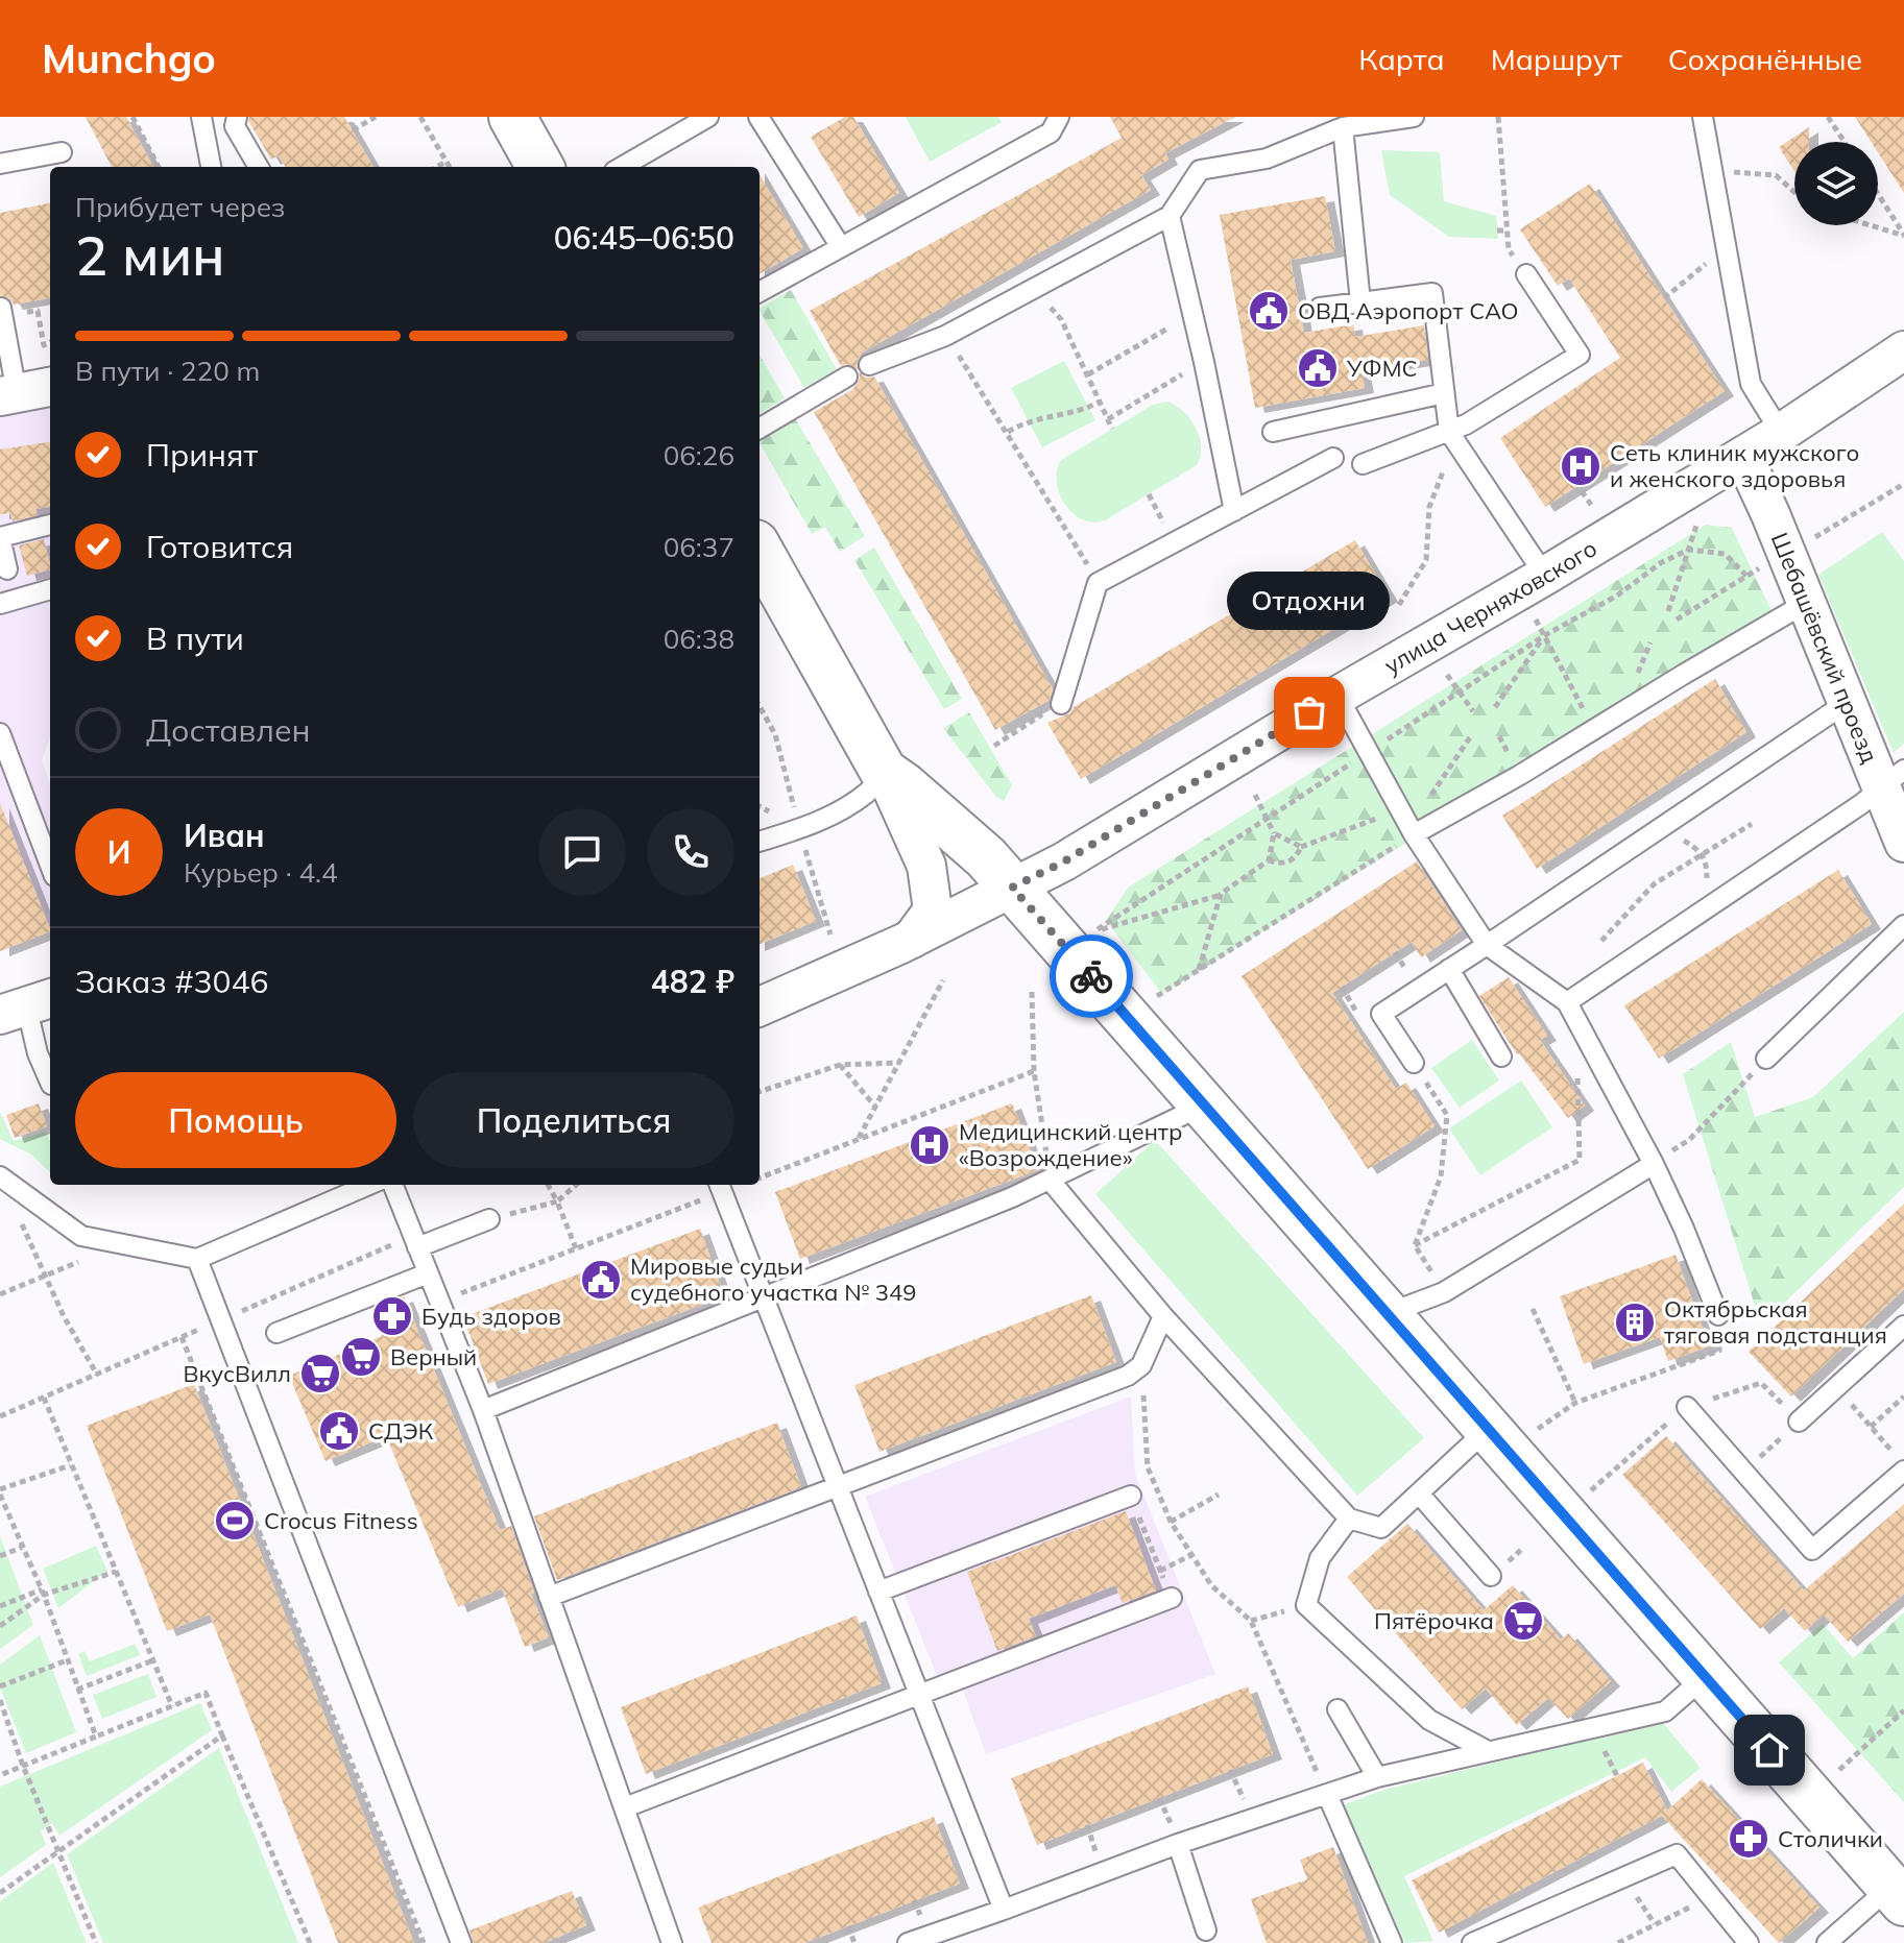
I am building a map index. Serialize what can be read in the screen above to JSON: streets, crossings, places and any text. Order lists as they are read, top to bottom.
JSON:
{
  "streets": {
    "street": ["улица Черняховского", "Шебашёвский проезд"]
  },
  "crossings": [
    ["улица Черняховского", "Шебашёвский проезд"]
  ],
  "places": {
    "public building": [
      "ОВД Аэропорт САО",
      "УФМС",
      "Мировые судьи судебного участка № 349",
      "СДЭК"
    ],
    "hospital": ["Сеть клиник мужского и женского здоровья", "Медицинский центр «Возрождение»"],
    "other": ["Отдохни"],
    "pharmacy": ["Будь здоров", "Столички"],
    "building": ["Октябрьская тяговая подстанция"],
    "supermarket": ["Верный", "ВкусВилл", "Пятёрочка"],
    "sports": ["Crocus Fitness"]
  },
  "page": {
    "header": "Munchgo",
    "nav": ["Карта", "Маршрут", "Сохранённые"],
    "heading": ["2 мин", "Прибудет через", "06:45–06:50"],
    "panel": [
      "Иван",
      "Курьер · 4.4",
      "Заказ #3046",
      "482 ₽"
    ],
    "bar": "В пути · 220 m",
    "list": [
      ["Принят", "06:26"],
      ["Готовится", "06:37"],
      ["В пути", "06:38"],
      "Доставлен"
    ],
    "bubble": "Отдохни",
    "round": "И",
    "buttons": ["Помощь", "Поделиться"]
  }
}
